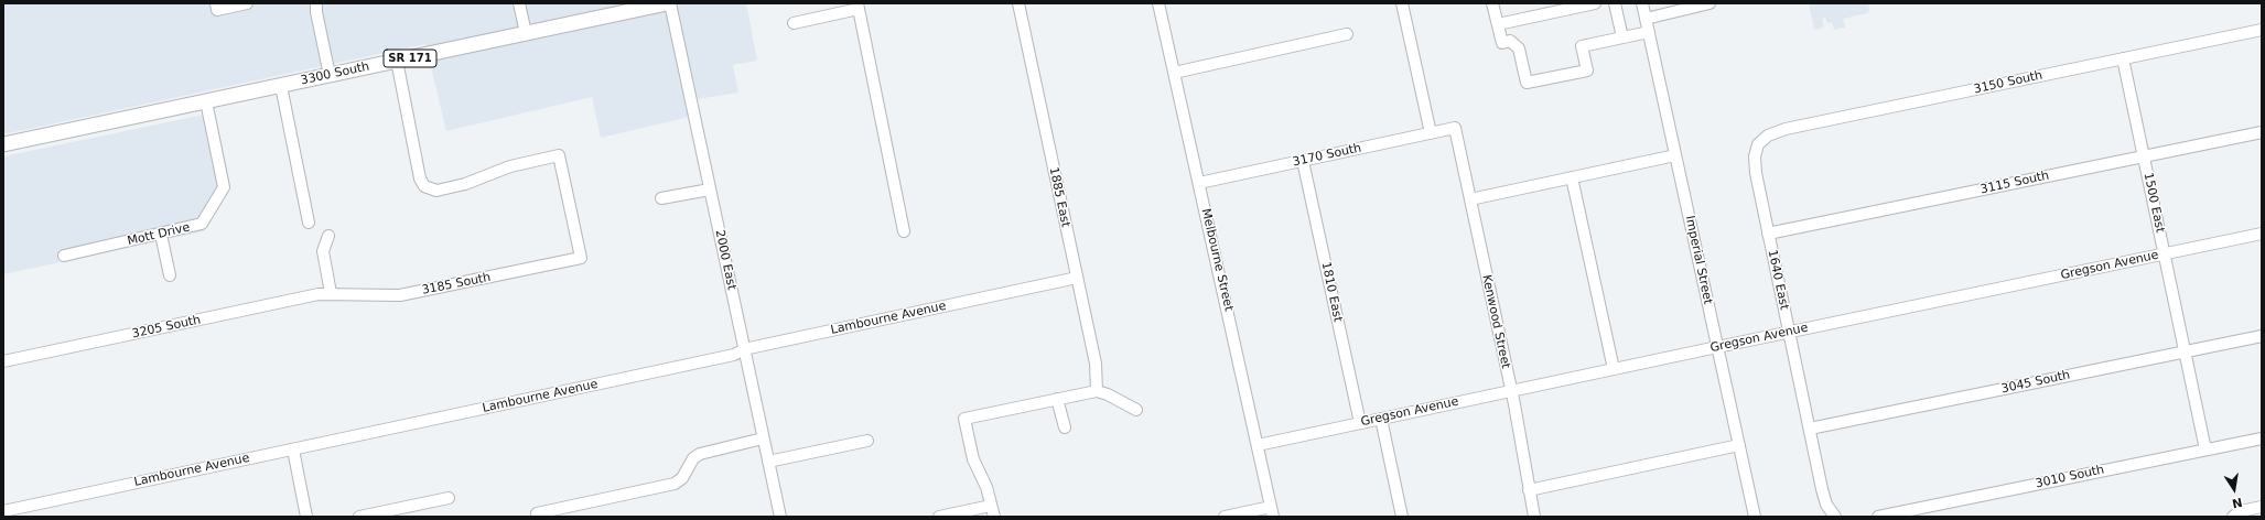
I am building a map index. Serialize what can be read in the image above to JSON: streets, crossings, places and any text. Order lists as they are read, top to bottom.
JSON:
{
  "streets": {
    "main road": ["SR 171", "3300 South"],
    "street": [
      "3150 South",
      "3170 South",
      "3115 South",
      "1885 East",
      "1500 East",
      "Mott Drive",
      "2000 East",
      "Melbourne Street",
      "Imperial Street",
      "Gregson Avenue",
      "1640 East",
      "3185 South",
      "1810 East",
      "Lambourne Avenue",
      "Kenwood Street",
      "3205 South",
      "3045 South",
      "3010 South"
    ]
  },
  "crossings": [
    ["3300 South", "Mott Drive"],
    ["3300 South", "3185 South"],
    ["3150 South", "1500 East"],
    ["3150 South", "1640 East"],
    ["3170 South", "Melbourne Street"],
    ["3170 South", "1810 East"],
    ["3170 South", "Kenwood Street"],
    ["3115 South", "1500 East"],
    ["3115 South", "1640 East"],
    ["1885 East", "Lambourne Avenue"],
    ["1500 East", "Gregson Avenue"],
    ["1500 East", "3045 South"],
    ["1500 East", "3010 South"],
    ["2000 East", "Lambourne Avenue"],
    ["Melbourne Street", "Gregson Avenue"],
    ["Imperial Street", "Gregson Avenue"],
    ["Gregson Avenue", "1640 East"],
    ["Gregson Avenue", "1810 East"],
    ["Gregson Avenue", "Kenwood Street"],
    ["1640 East", "3045 South"],
    ["3185 South", "3205 South"]
  ],
  "north": "bottom"
}
